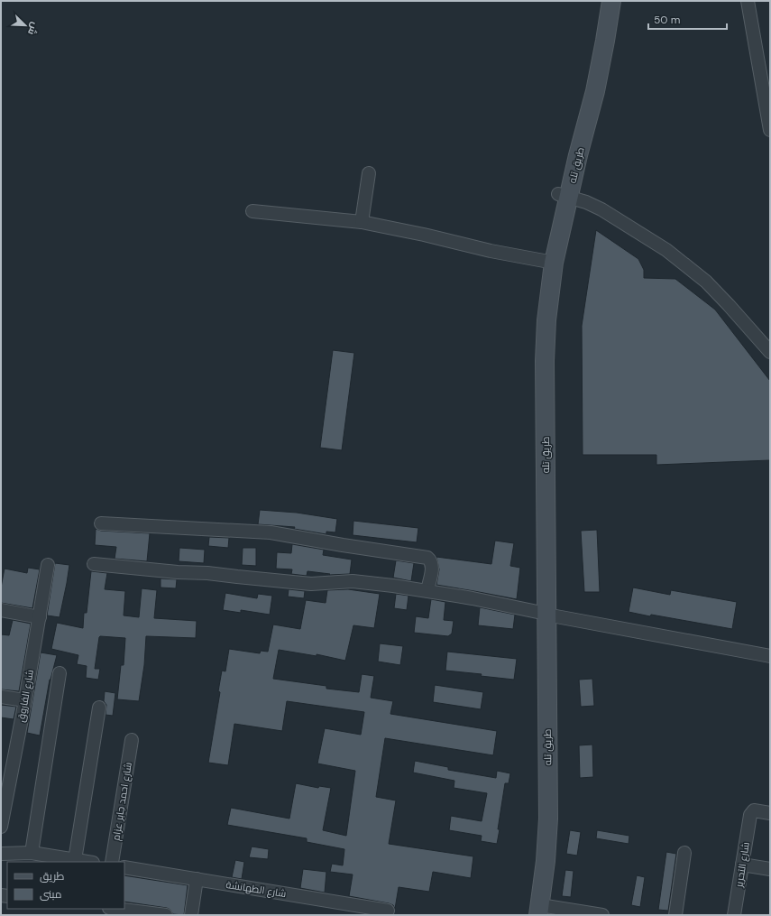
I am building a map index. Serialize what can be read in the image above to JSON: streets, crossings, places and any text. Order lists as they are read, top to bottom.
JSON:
{
  "streets": {
    "main road": ["طريق تله"],
    "street": [
      "شارع الفاروق",
      "شارع احمد جابر عزام",
      "شارع التحرير",
      "شارع الطهانشة"
    ]
  },
  "legend": ["طريق", "مبنى"],
  "scale_bar": "50 m",
  "north": "bottom right"
}
